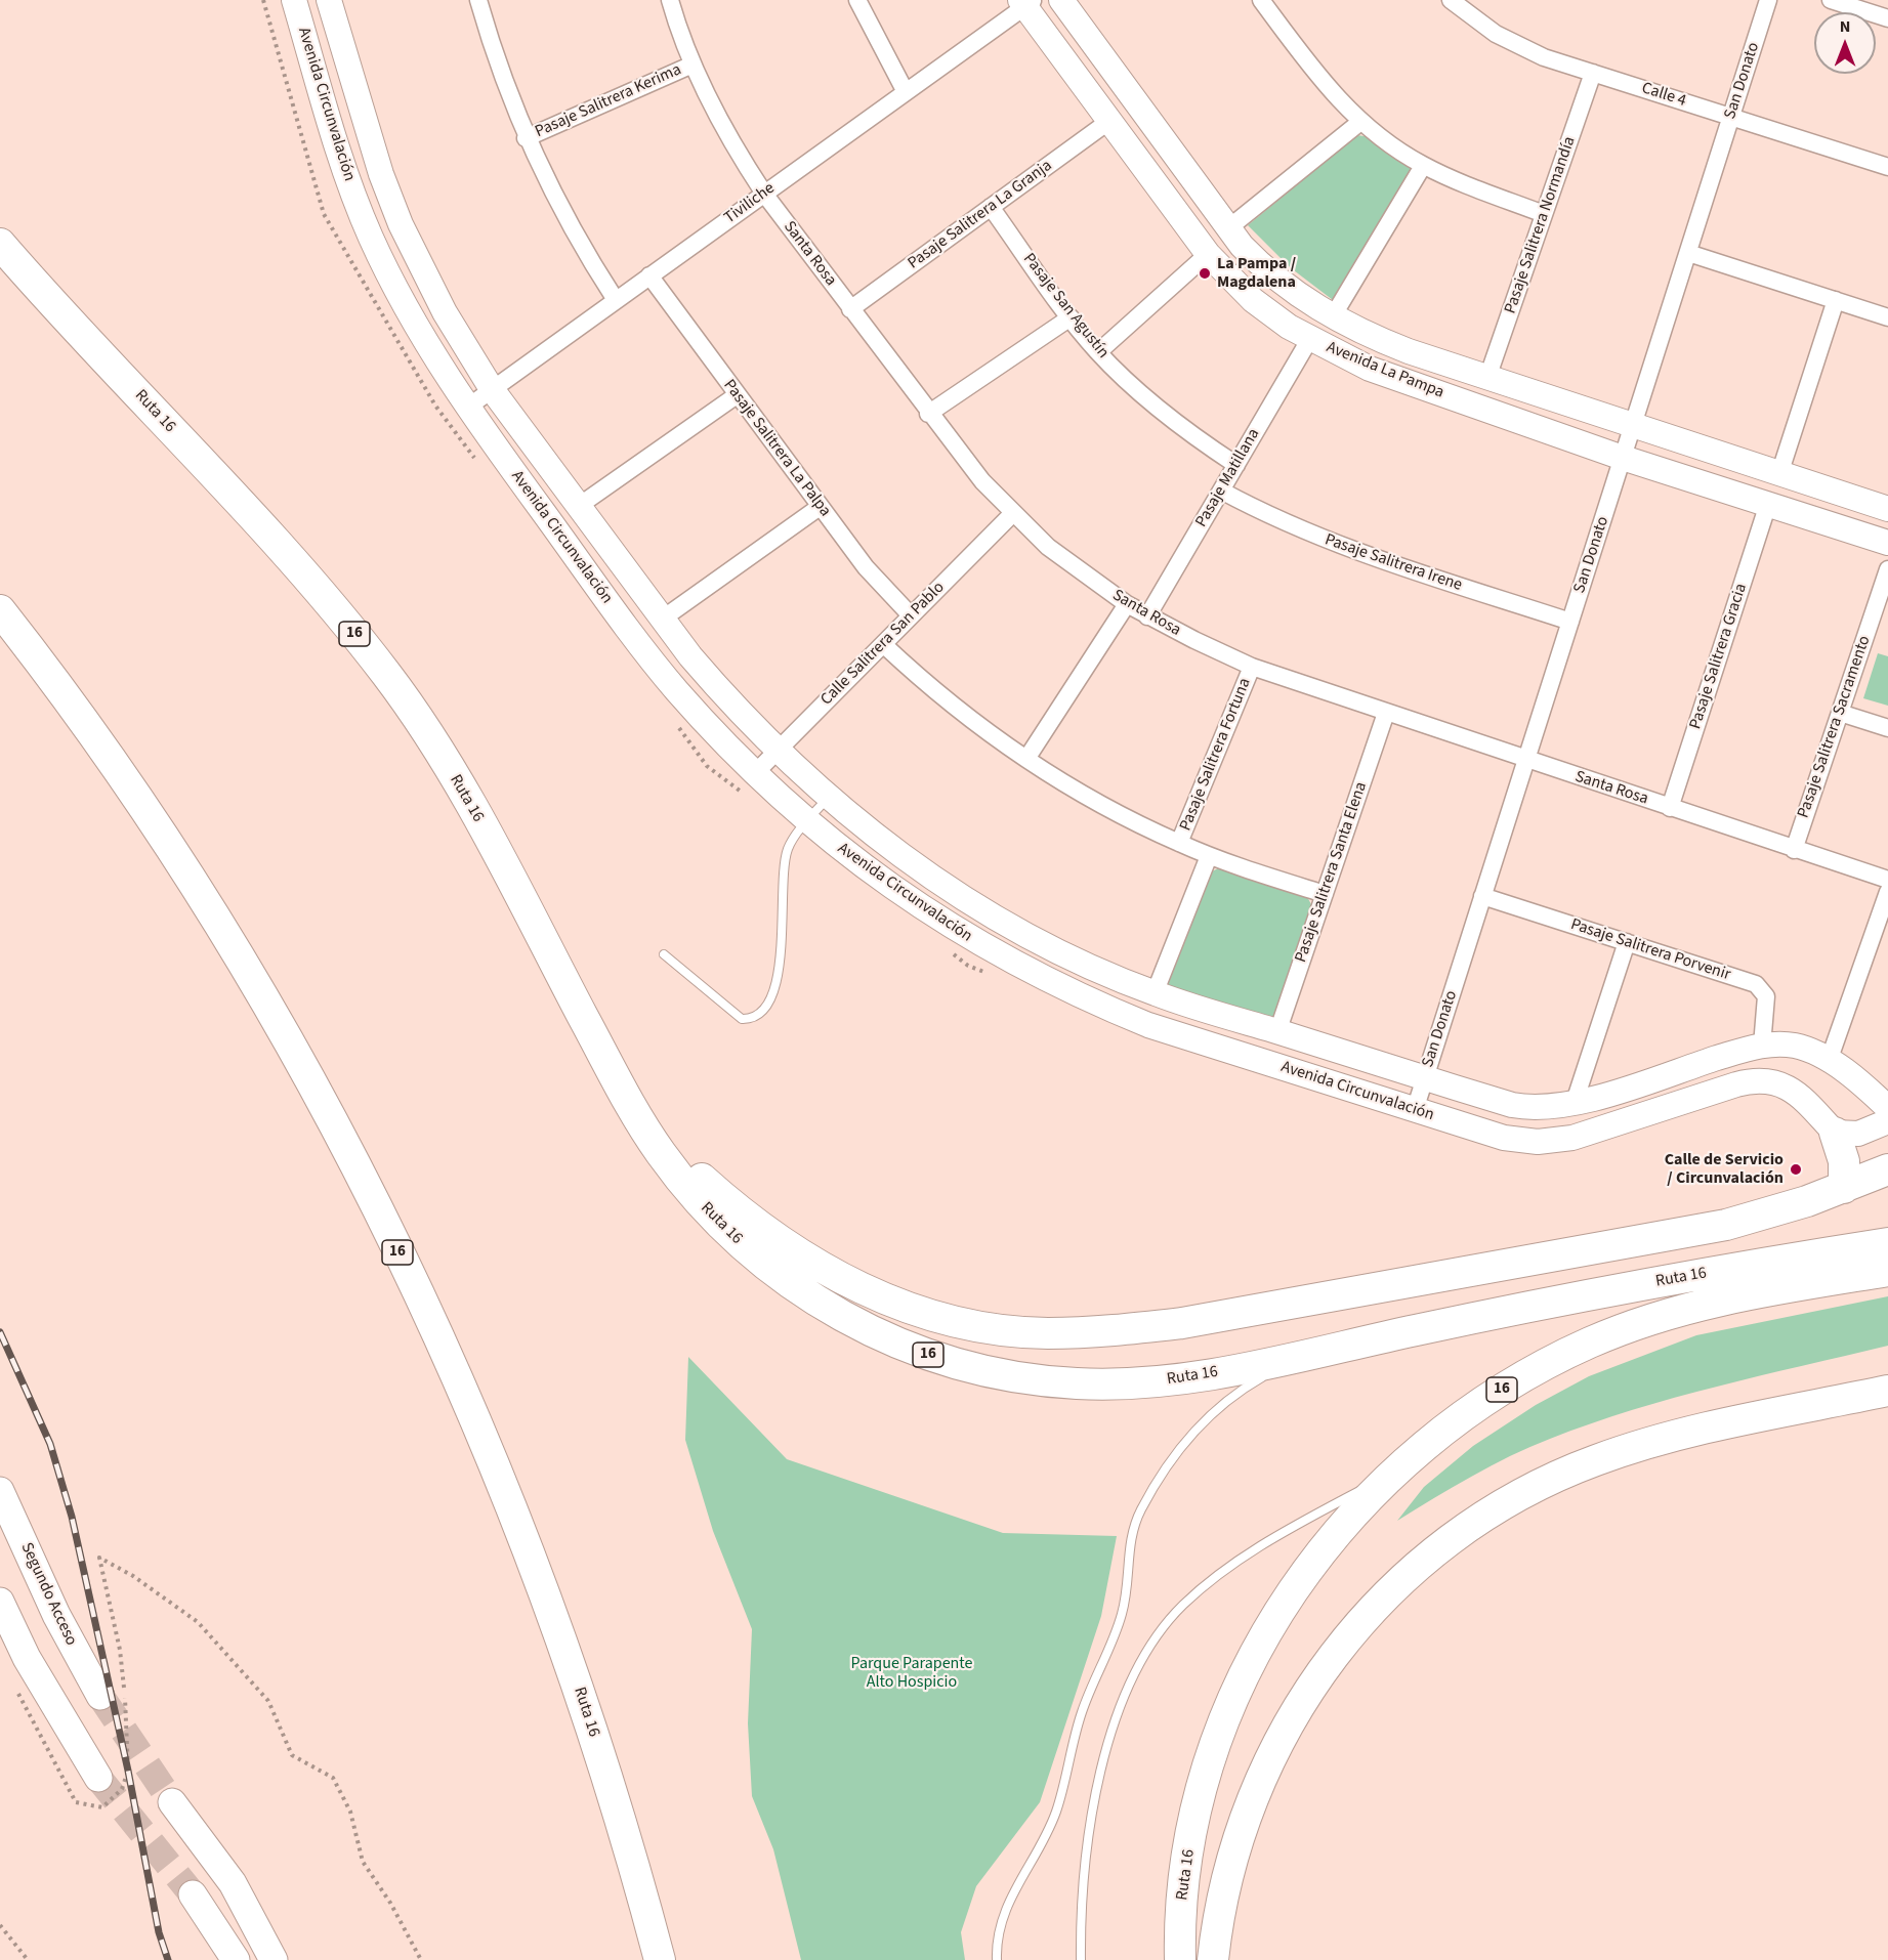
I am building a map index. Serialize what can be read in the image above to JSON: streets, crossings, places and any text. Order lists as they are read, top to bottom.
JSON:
{
  "streets": {
    "highway": ["Ruta 16", "16"],
    "main road": ["Segundo Acceso"],
    "street": [
      "San Donato",
      "Calle 4",
      "Pasaje Salitrera Kerima",
      "Avenida Circunvalación",
      "Tiviliche",
      "Pasaje Salitrera La Granja",
      "Pasaje Salitrera Normandía",
      "Santa Rosa",
      "Pasaje San Agustín",
      "Avenida La Pampa",
      "Pasaje Salitrera La Palpa",
      "Pasaje Matillana",
      "Pasaje Salitrera Irene",
      "Calle Salitrera San Pablo",
      "Pasaje Salitrera Gracia",
      "Pasaje Salitrera Sacramento",
      "Pasaje Salitrera Fortuna",
      "Pasaje Salitrera Santa Elena",
      "Pasaje Salitrera Porvenir"
    ]
  },
  "crossings": [
    ["San Donato", "Calle 4"],
    ["San Donato", "Avenida Circunvalación"],
    ["San Donato", "Santa Rosa"],
    ["San Donato", "Avenida La Pampa"],
    ["San Donato", "Pasaje Salitrera Irene"],
    ["San Donato", "Pasaje Salitrera Porvenir"],
    ["Calle 4", "Pasaje Salitrera Normandía"],
    ["Pasaje Salitrera Kerima", "Santa Rosa"],
    ["Avenida Circunvalación", "Tiviliche"],
    ["Avenida Circunvalación", "Calle Salitrera San Pablo"],
    ["Avenida Circunvalación", "Pasaje Salitrera Santa Elena"],
    ["Avenida Circunvalación", "Pasaje Salitrera Porvenir"],
    ["Tiviliche", "Santa Rosa"],
    ["Tiviliche", "Avenida La Pampa"],
    ["Tiviliche", "Pasaje Salitrera La Palpa"],
    ["Pasaje Salitrera La Granja", "Santa Rosa"],
    ["Pasaje Salitrera La Granja", "Pasaje San Agustín"],
    ["Pasaje Salitrera La Granja", "Avenida La Pampa"],
    ["Pasaje Salitrera Normandía", "Avenida La Pampa"],
    ["Santa Rosa", "Pasaje Matillana"],
    ["Santa Rosa", "Calle Salitrera San Pablo"],
    ["Santa Rosa", "Pasaje Salitrera Gracia"],
    ["Santa Rosa", "Pasaje Salitrera Sacramento"],
    ["Santa Rosa", "Pasaje Salitrera Fortuna"],
    ["Santa Rosa", "Pasaje Salitrera Santa Elena"],
    ["Pasaje San Agustín", "Pasaje Matillana"],
    ["Avenida La Pampa", "Pasaje Matillana"],
    ["Avenida La Pampa", "Pasaje Salitrera Gracia"],
    ["Pasaje Salitrera La Palpa", "Calle Salitrera San Pablo"],
    ["Pasaje Matillana", "Pasaje Salitrera Irene"]
  ],
  "parks": ["Parque Parapente Alto Hospicio"],
  "places": ["La Pampa / Magdalena", "Calle de Servicio / Circunvalación"],
  "north": "top"
}
